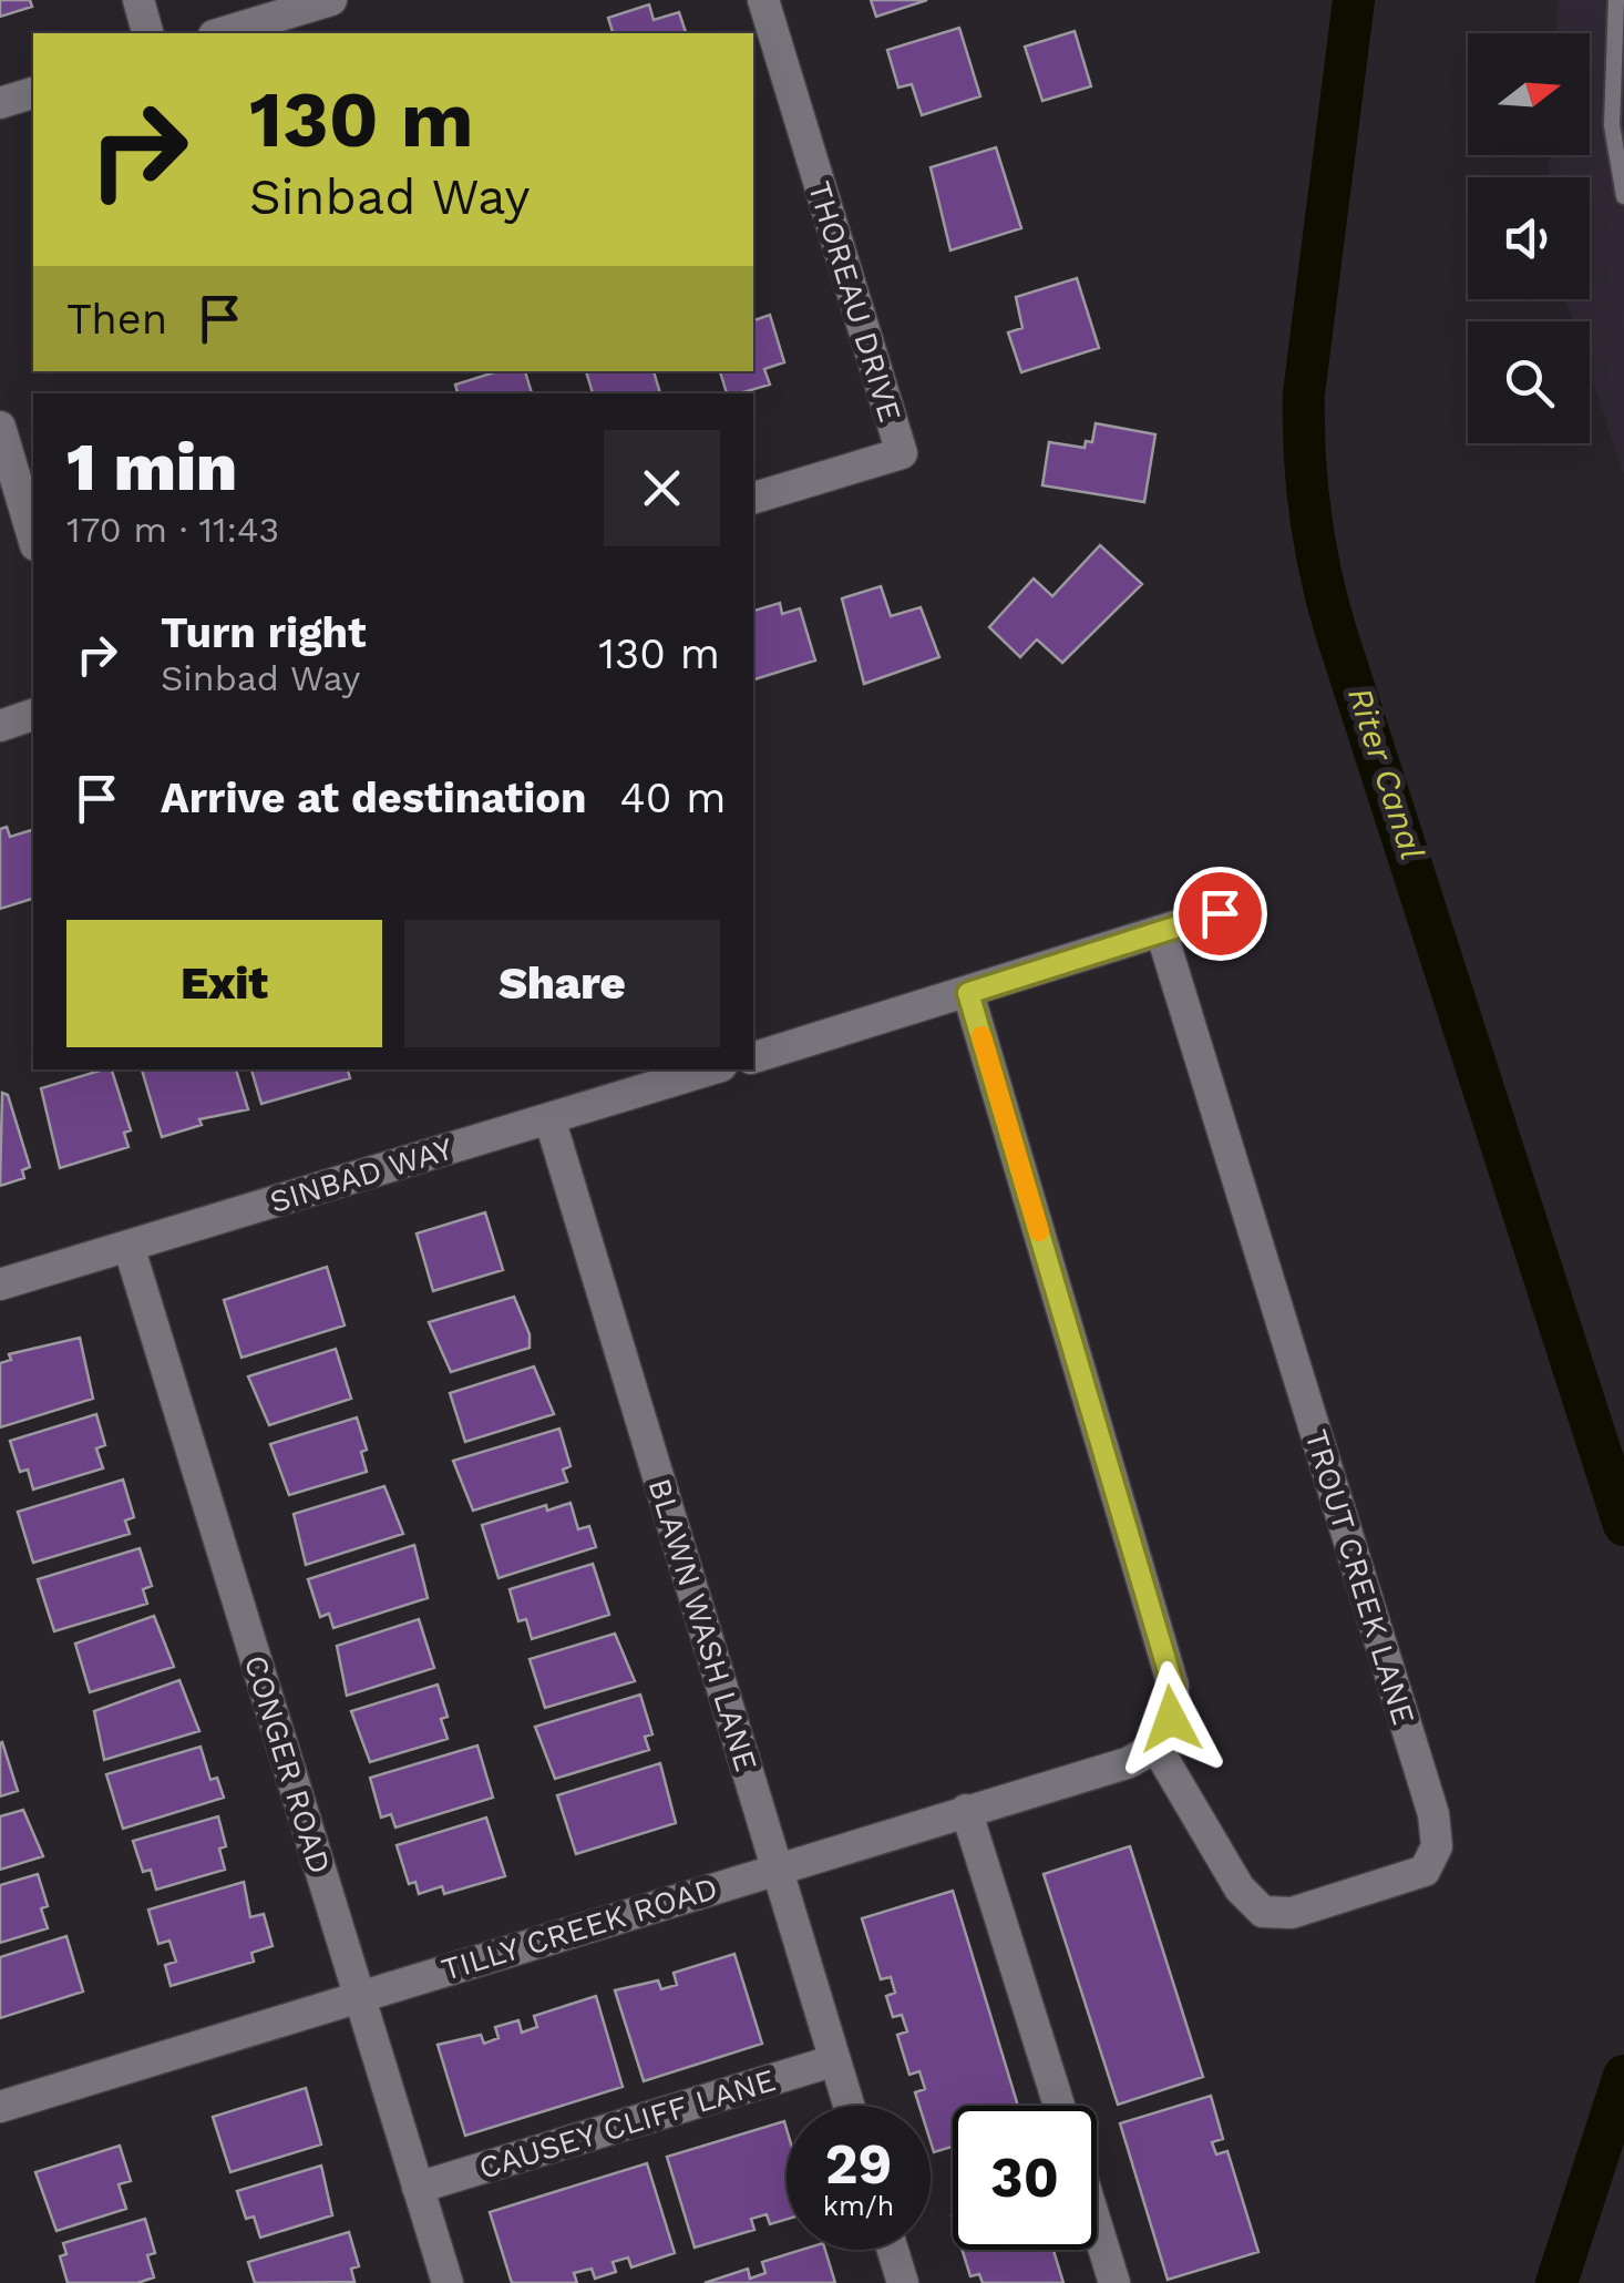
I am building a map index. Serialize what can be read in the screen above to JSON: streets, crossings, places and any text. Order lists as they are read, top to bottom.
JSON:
{
  "streets": {
    "street": [
      "THOREAU DRIVE",
      "SINBAD WAY",
      "TROUT CREEK LANE",
      "BLAWN WASH LANE",
      "CONGER ROAD",
      "TILLY CREEK ROAD",
      "CAUSEY CLIFF LANE"
    ]
  },
  "crossings": [
    ["SINBAD WAY", "BLAWN WASH LANE"],
    ["SINBAD WAY", "CONGER ROAD"],
    ["TROUT CREEK LANE", "TILLY CREEK ROAD"],
    ["BLAWN WASH LANE", "TILLY CREEK ROAD"],
    ["BLAWN WASH LANE", "CAUSEY CLIFF LANE"],
    ["CONGER ROAD", "TILLY CREEK ROAD"],
    ["CONGER ROAD", "CAUSEY CLIFF LANE"]
  ],
  "water": ["Riter Canal"],
  "north": "right",
  "page": {
    "turn": ["130 m", "Sinbad Way"],
    "then": "Then",
    "heading": ["1 min", "170 m · 11:43"],
    "list": [
      {
        "name": "Turn right",
        "note": "Sinbad Way",
        "value": "130 m"
      },
      {
        "name": "Arrive at destination",
        "value": "40 m"
      }
    ],
    "buttons": ["Exit", "Share"],
    "speed": "29 km/h",
    "limit": "30"
  }
}
